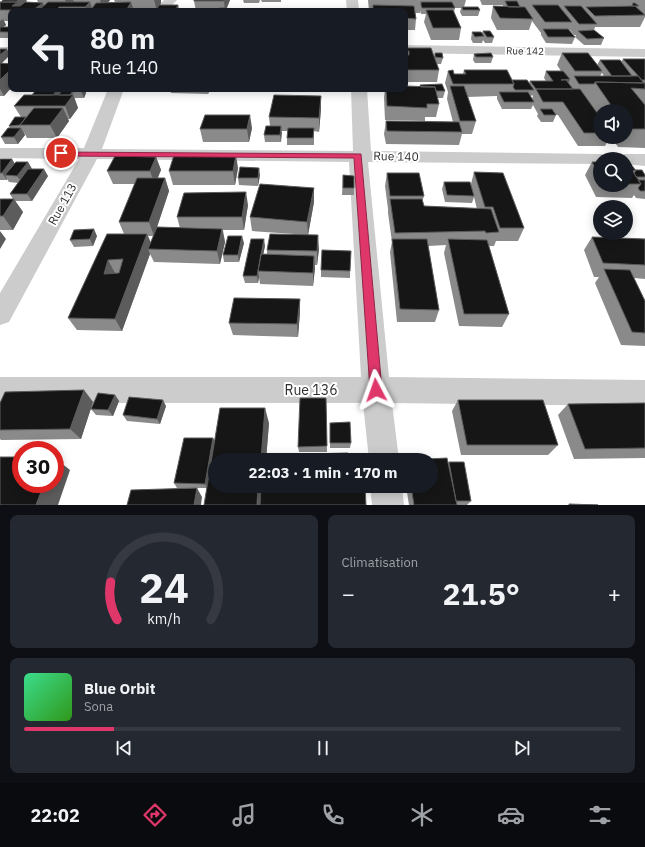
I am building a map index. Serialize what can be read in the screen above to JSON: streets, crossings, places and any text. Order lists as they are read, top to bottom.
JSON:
{
  "streets": {
    "street": [
      "Rue 142",
      "Rue 140",
      "Rue 113",
      "Rue 136"
    ]
  },
  "crossings": [
    ["Rue 140", "Rue 113"]
  ],
  "page": {
    "turn": ["80 m", "Rue 140"],
    "limit": "30",
    "trip": "22:03 · 1 min · 170 m",
    "tile": "Climatisation",
    "heat": ["−", "21.5°", "+"],
    "song": ["Blue Orbit", "Sona"],
    "tabs": "22:02",
    "gauge": ["24", "km/h"]
  }
}
